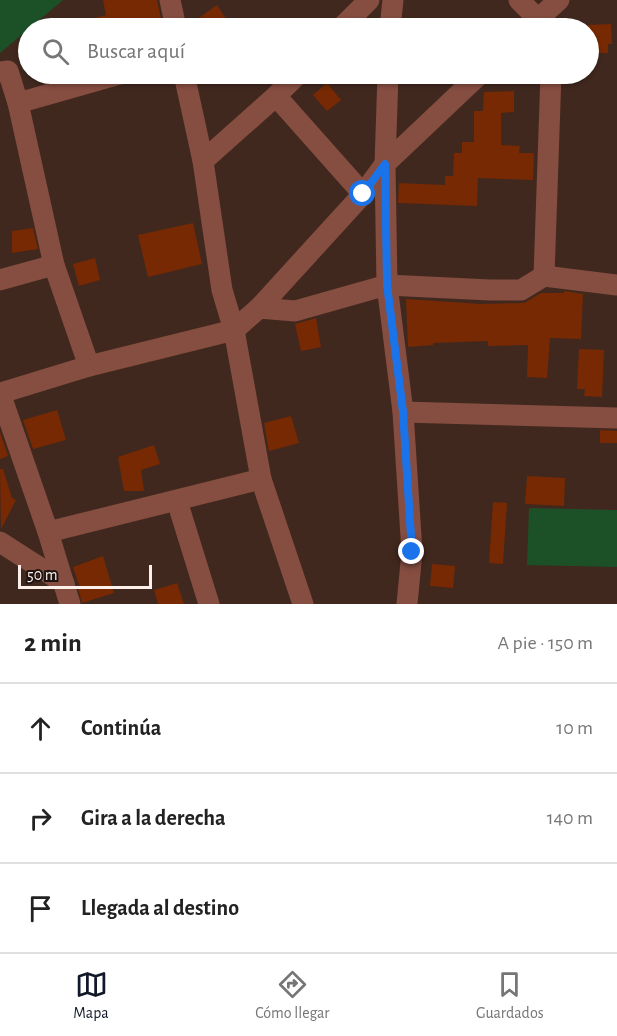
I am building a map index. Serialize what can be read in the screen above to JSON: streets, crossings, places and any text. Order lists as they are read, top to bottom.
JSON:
{
  "scale_bar": "50 m",
  "page": {
    "search": "Buscar aquí",
    "scale": "50 m",
    "heading": ["2 min", "A pie · 150 m"],
    "list": [
      ["Continúa", "10 m"],
      ["Gira a la derecha", "140 m"],
      "Llegada al destino"
    ],
    "nav": ["Mapa", "Cómo llegar", "Guardados"]
  }
}
